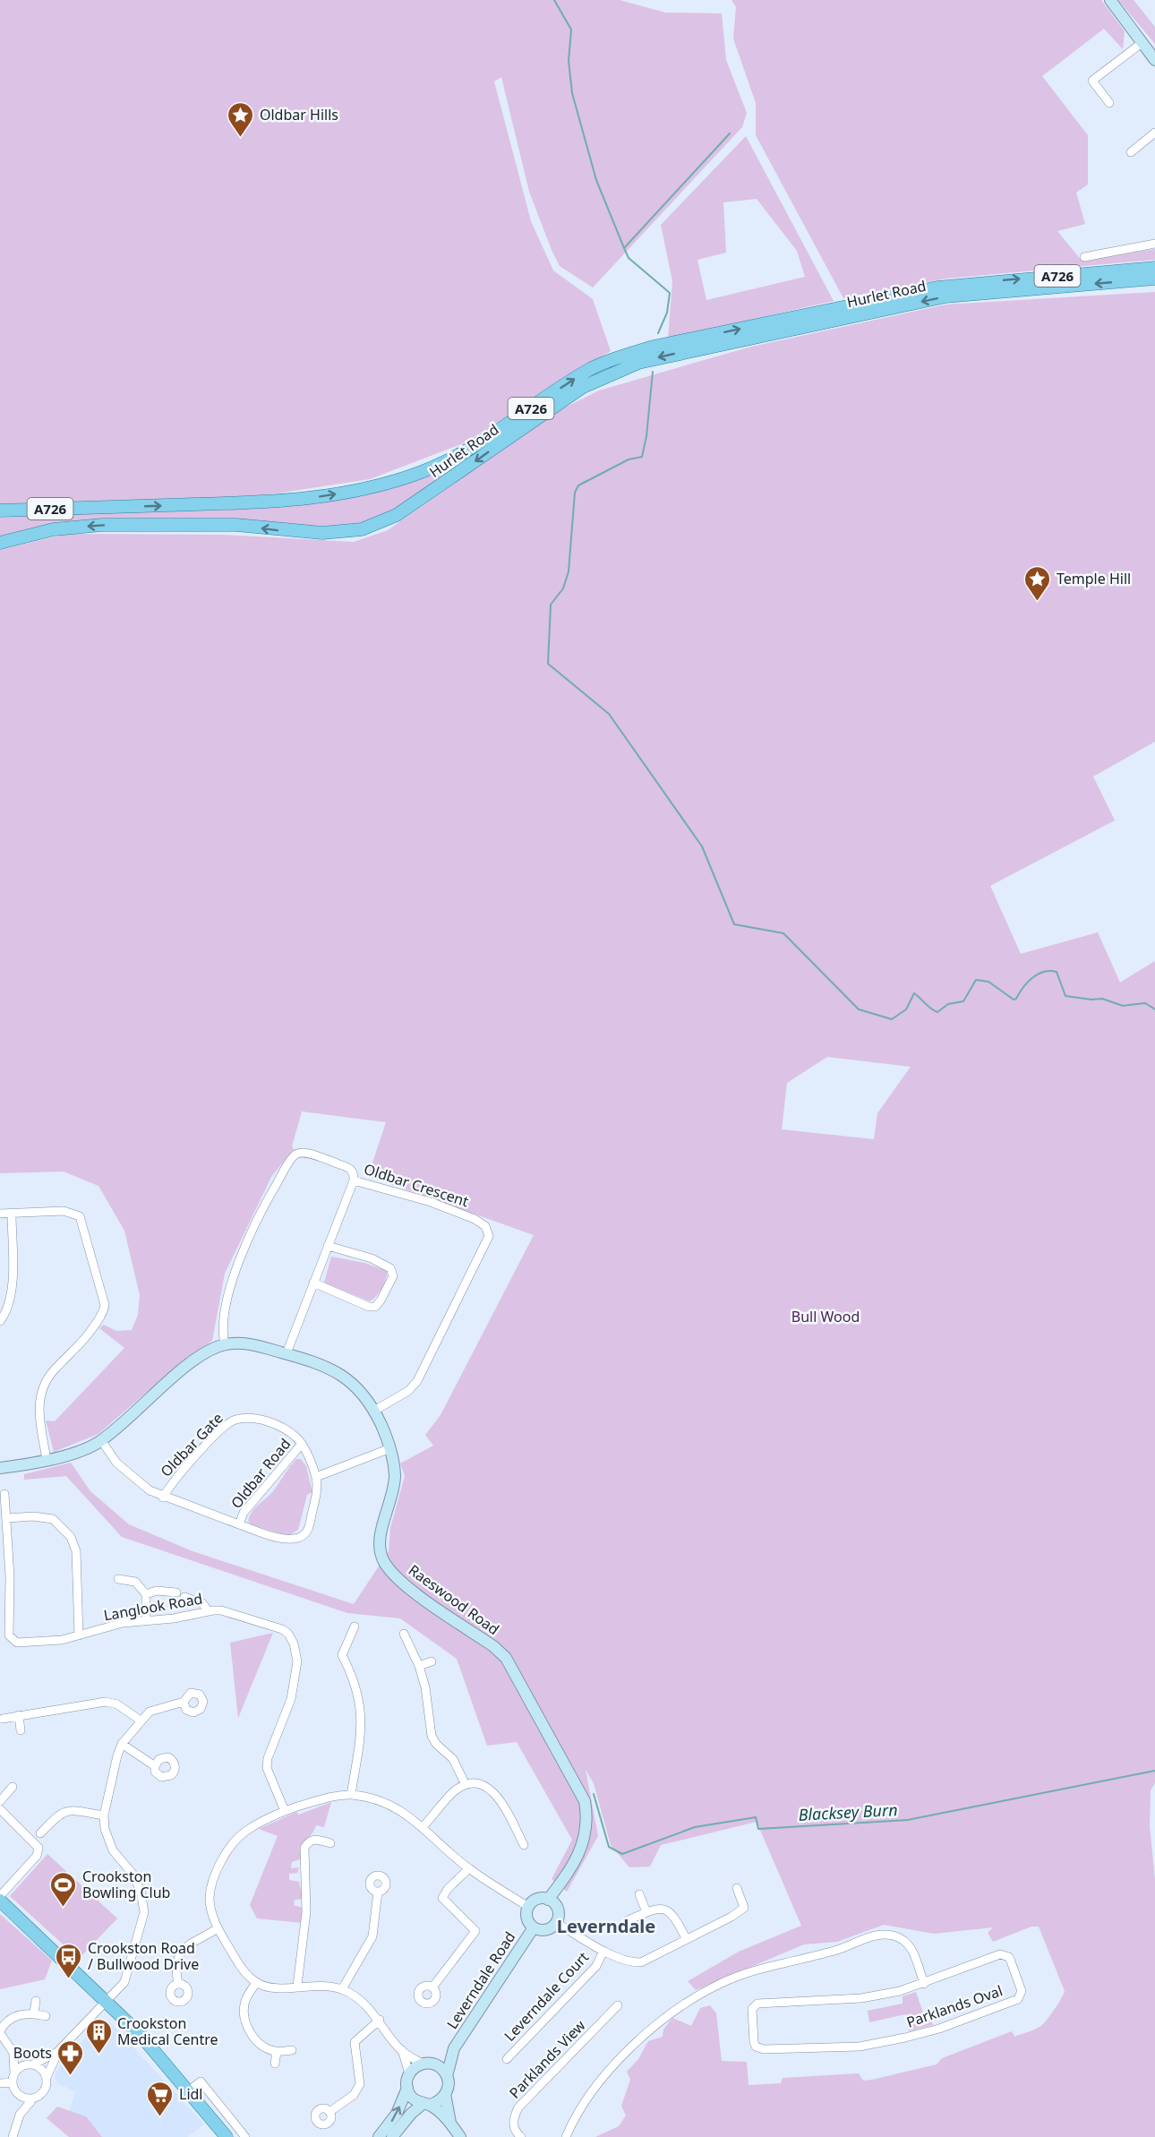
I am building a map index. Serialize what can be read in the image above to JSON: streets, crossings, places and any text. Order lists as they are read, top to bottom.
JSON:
{
  "streets": {
    "main road": ["A726", "Hurlet Road"],
    "street": [
      "Oldbar Crescent",
      "Oldbar Gate",
      "Oldbar Road",
      "Raeswood Road",
      "Langlook Road",
      "Leverndale Road",
      "Leverndale Court",
      "Parklands Oval",
      "Parklands View"
    ]
  },
  "crossings": [
    ["Oldbar Crescent", "Raeswood Road"],
    ["Oldbar Gate", "Oldbar Road"],
    ["Oldbar Road", "Raeswood Road"],
    ["Raeswood Road", "Leverndale Road"]
  ],
  "districts": ["Leverndale"],
  "water": ["Blacksey Burn"],
  "parks": ["Bull Wood"],
  "places": {
    "place": ["Oldbar Hills", "Temple Hill"],
    "sports": ["Crookston Bowling Club"],
    "bus stop": ["Crookston Road / Bullwood Drive"],
    "building": ["Crookston Medical Centre"],
    "pharmacy": ["Boots"],
    "supermarket": ["Lidl"]
  }
}
